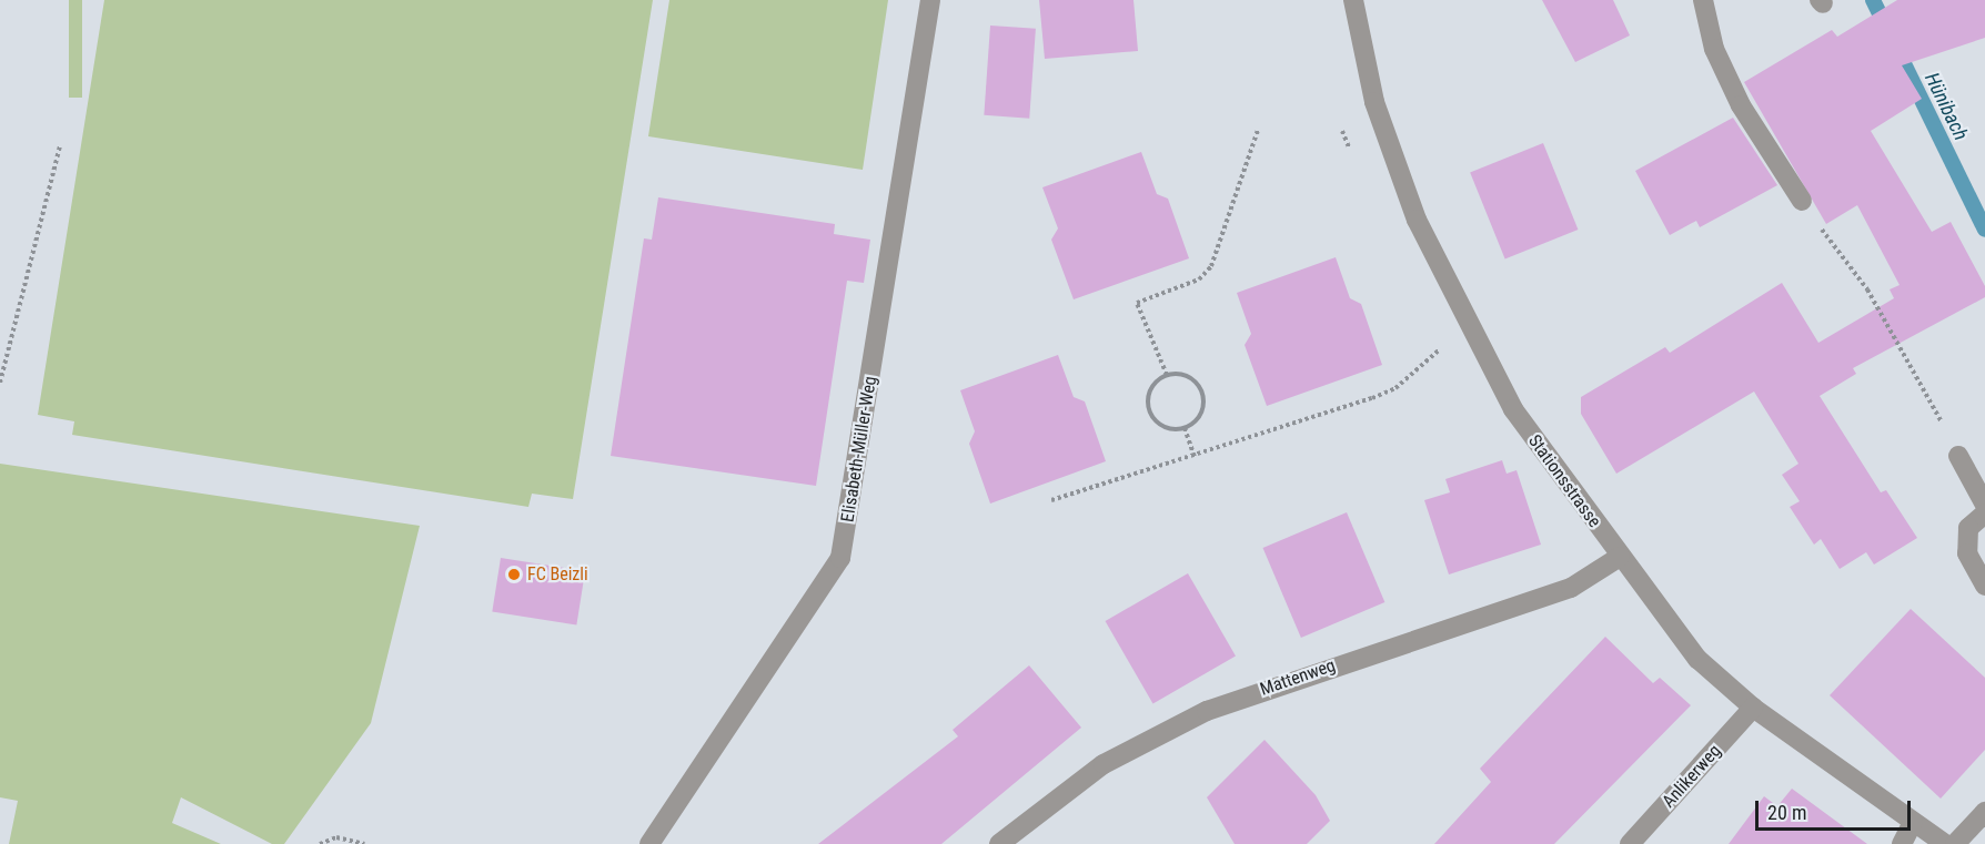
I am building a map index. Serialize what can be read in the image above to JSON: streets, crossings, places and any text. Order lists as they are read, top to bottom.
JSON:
{
  "streets": {
    "street": [
      "Elisabeth-Müller-Weg",
      "Stationsstrasse",
      "Mattenweg",
      "Anlikerweg"
    ]
  },
  "crossings": [
    ["Stationsstrasse", "Mattenweg"],
    ["Stationsstrasse", "Anlikerweg"]
  ],
  "water": ["Hünibach"],
  "places": ["FC Beizli"],
  "scale_bar": "20 m"
}
